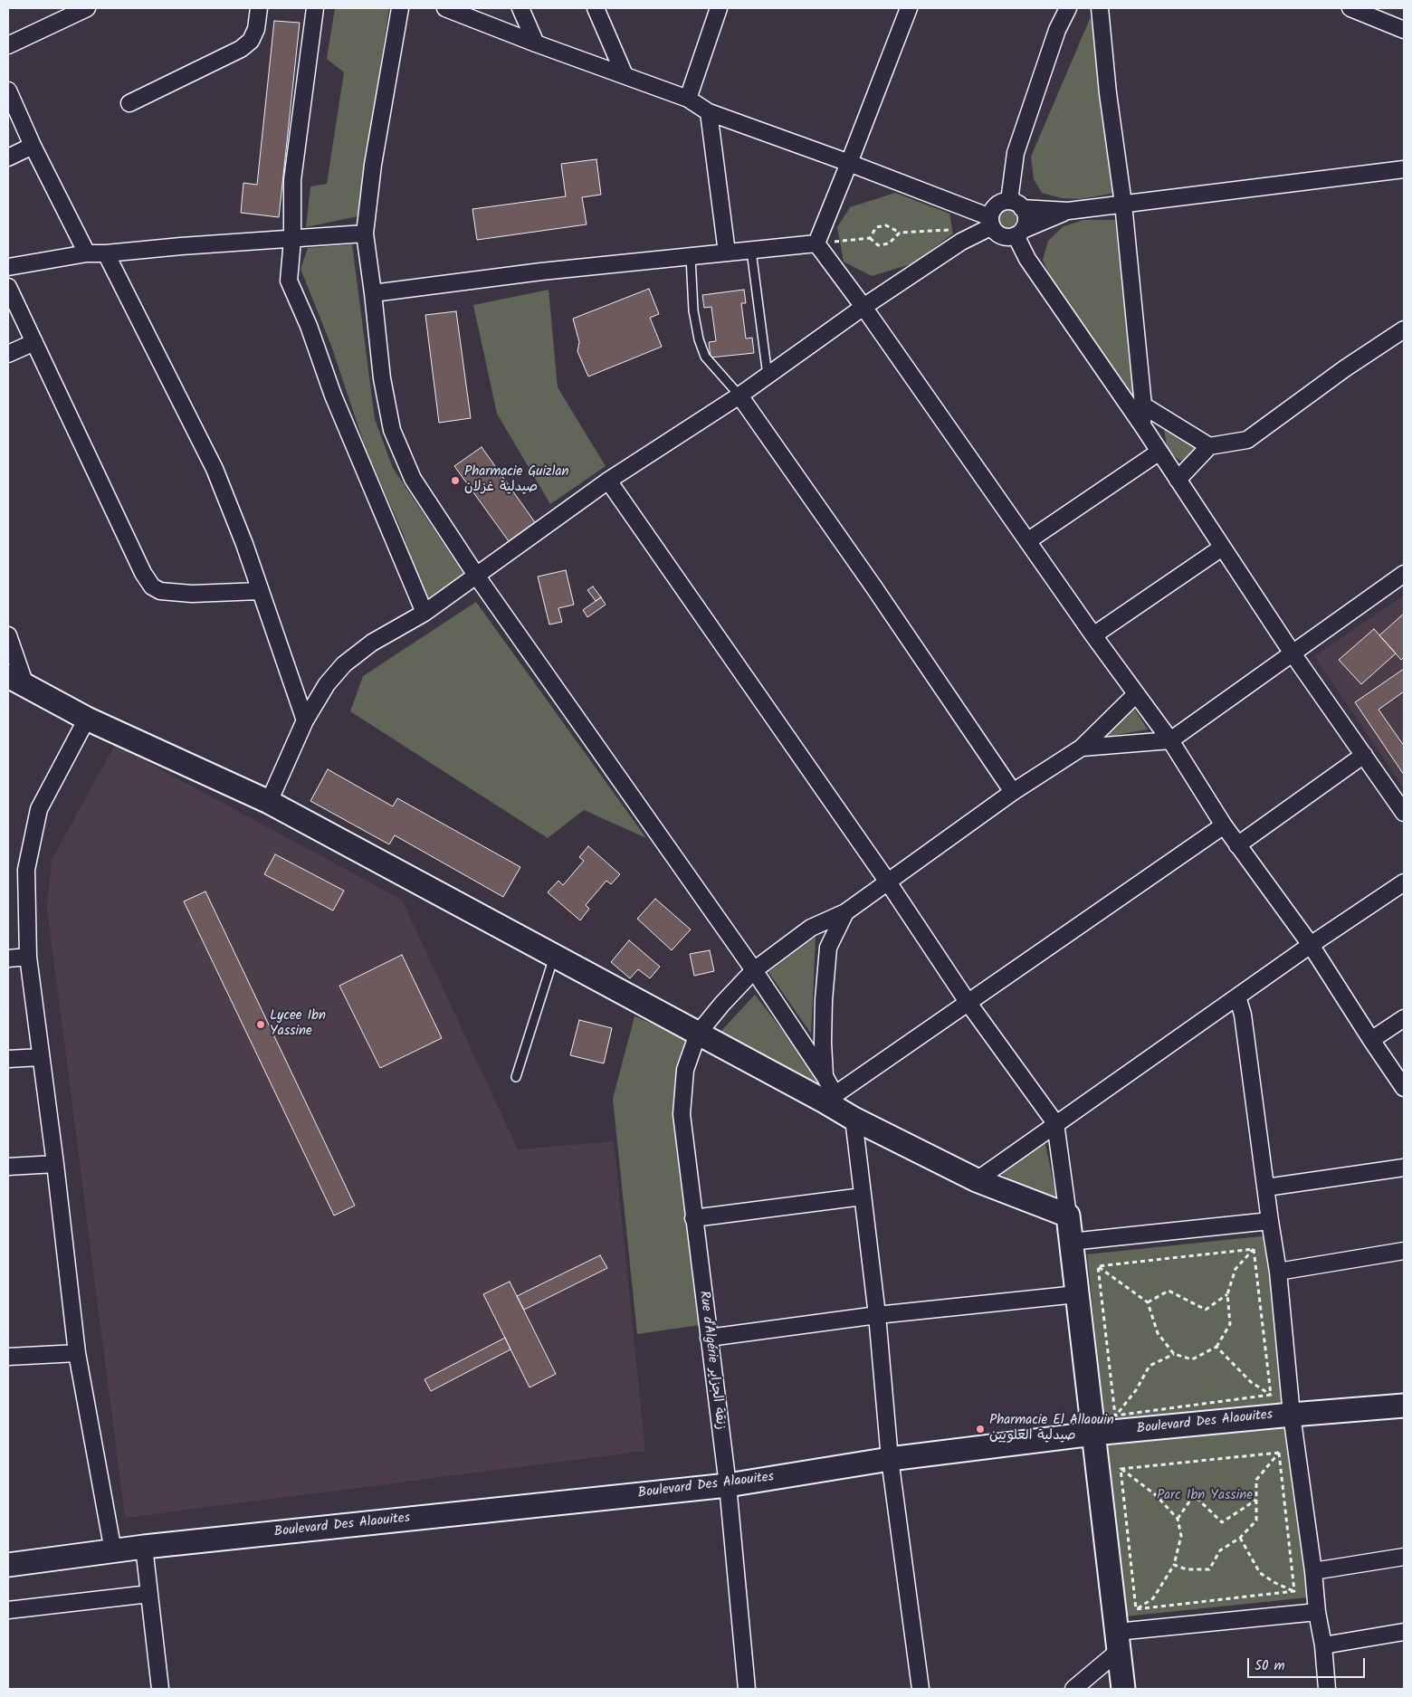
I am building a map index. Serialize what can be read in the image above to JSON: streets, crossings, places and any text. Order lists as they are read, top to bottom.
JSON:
{
  "streets": {
    "street": ["Rue d'Algérie زنقة الجزاير", "Boulevard Des Alaouites"]
  },
  "crossings": [
    ["Rue d'Algérie زنقة الجزاير", "Boulevard Des Alaouites"]
  ],
  "parks": ["Parc Ibn Yassine"],
  "places": ["Pharmacie Guizlan صيدلية غزلان", "Lycee Ibn Yassine", "Pharmacie El Allaouin صيدلية العلويين"],
  "scale_bar": "50 m"
}
